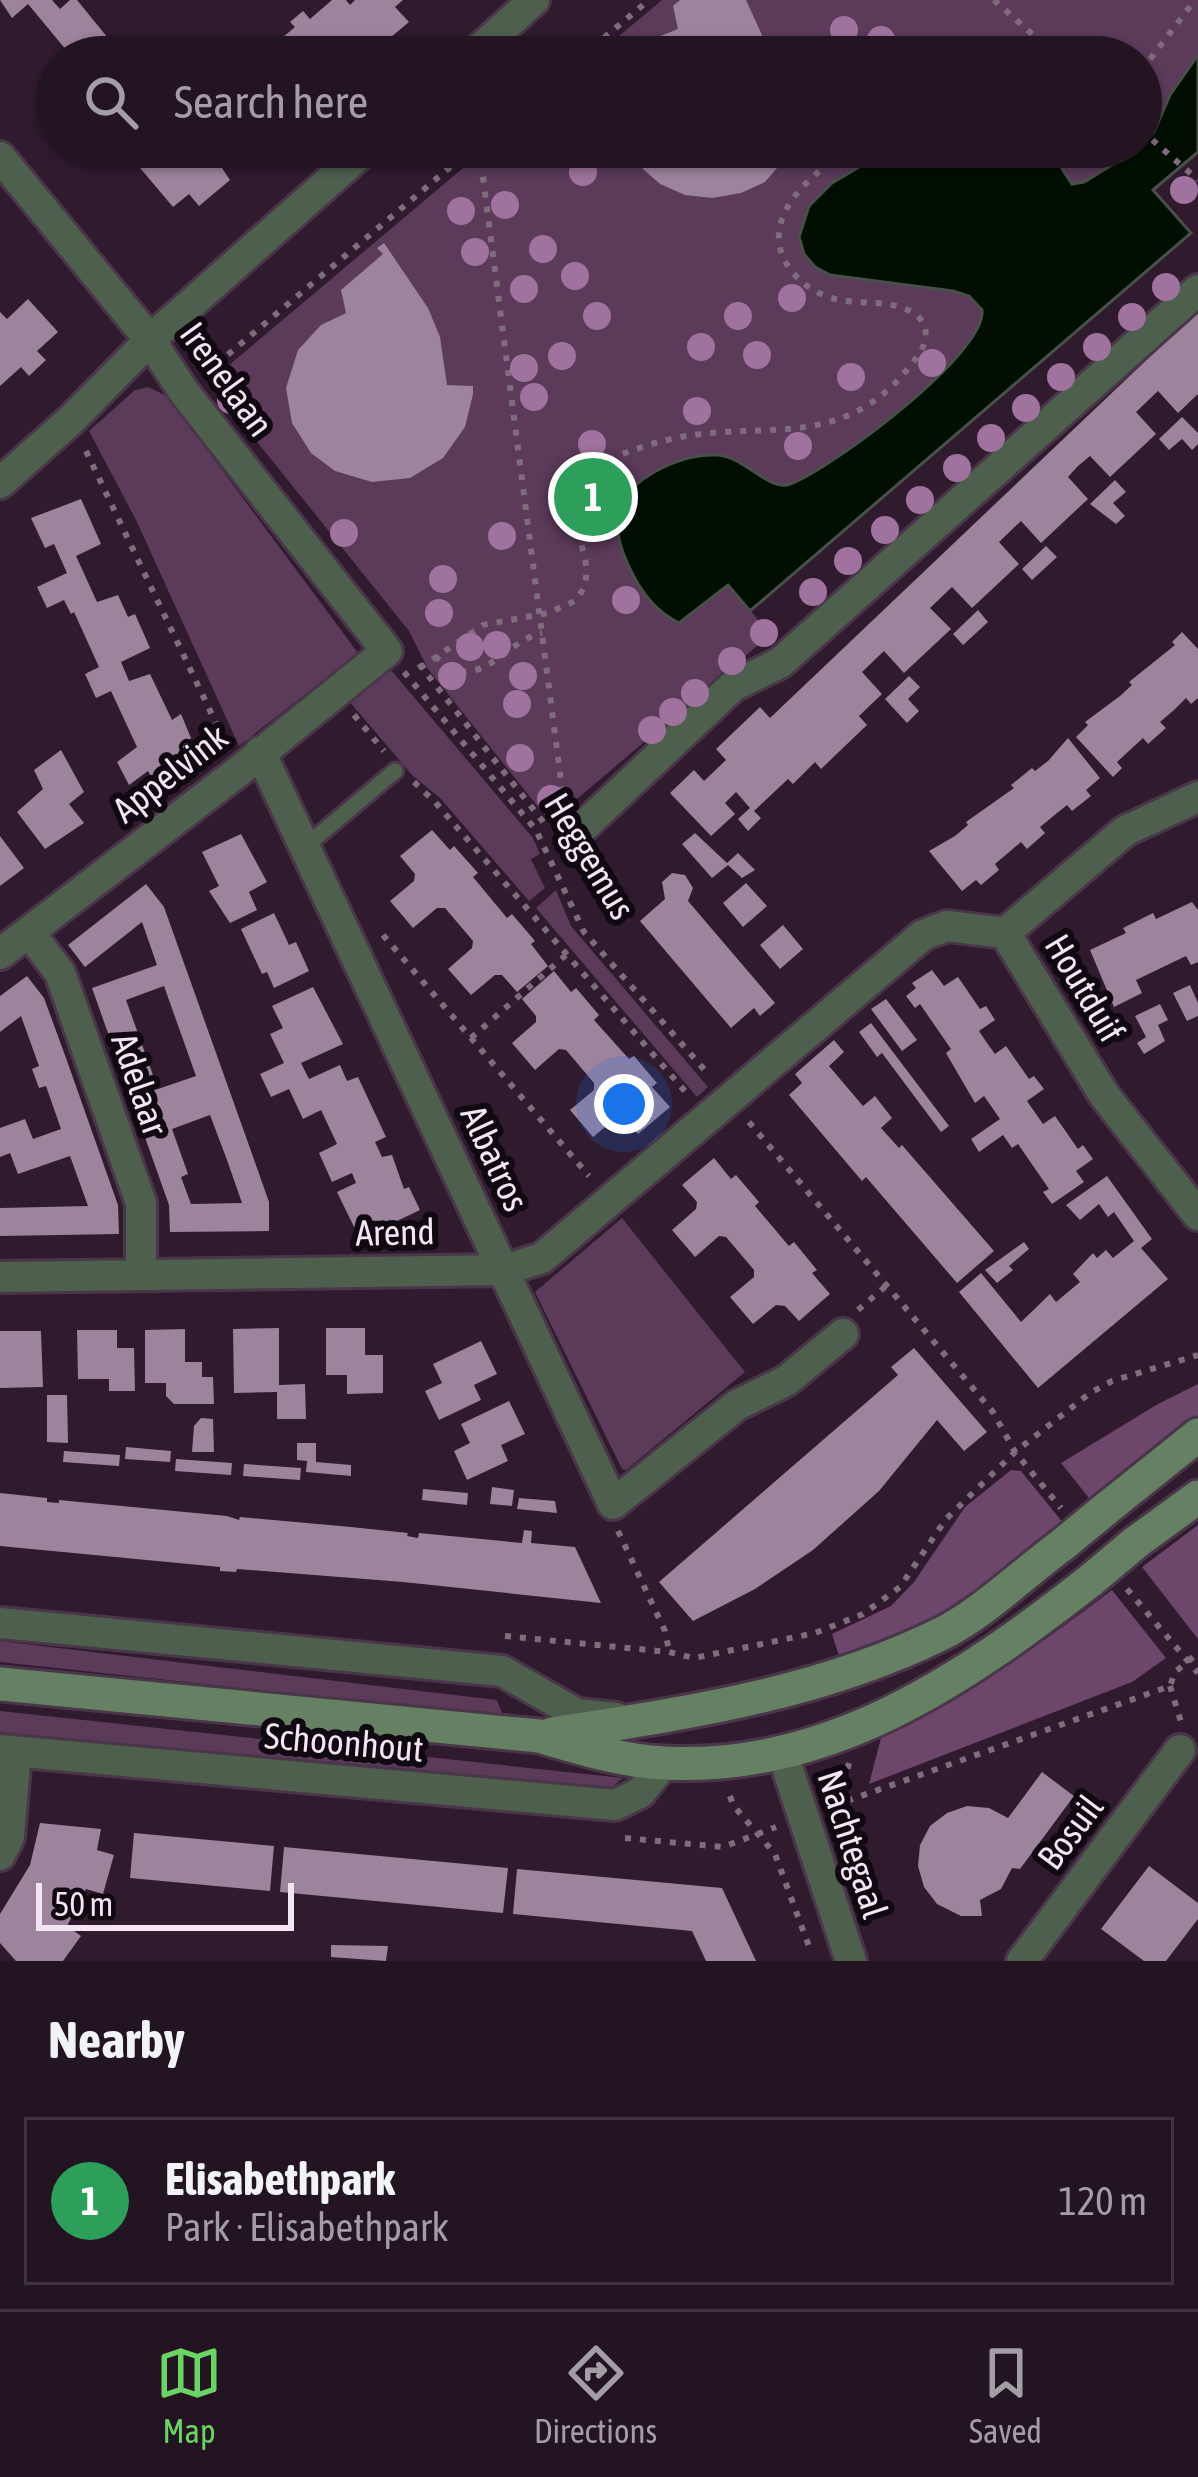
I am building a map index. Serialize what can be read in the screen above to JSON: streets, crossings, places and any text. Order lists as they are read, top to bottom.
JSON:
{
  "streets": {
    "main road": ["Schoonhout"],
    "street": [
      "Irenelaan",
      "Appelvink",
      "Houtduif",
      "Adelaar",
      "Albatros",
      "Arend",
      "Bosuil",
      "Nachtegaal"
    ],
    "path": ["Heggemus"]
  },
  "crossings": [
    ["Irenelaan", "Appelvink"],
    ["Irenelaan", "Heggemus"],
    ["Appelvink", "Heggemus"],
    ["Appelvink", "Adelaar"],
    ["Appelvink", "Albatros"],
    ["Heggemus", "Arend"],
    ["Adelaar", "Arend"],
    ["Albatros", "Arend"],
    ["Schoonhout", "Nachtegaal"]
  ],
  "scale_bar": "50 m",
  "page": {
    "search": "Search here",
    "pins": "1",
    "scale": "50 m",
    "heading": "Nearby",
    "list": [
      {
        "mark": "1",
        "name": "Elisabethpark",
        "note": "Park · Elisabethpark",
        "value": "120 m"
      }
    ],
    "nav": ["Map", "Directions", "Saved"]
  }
}
